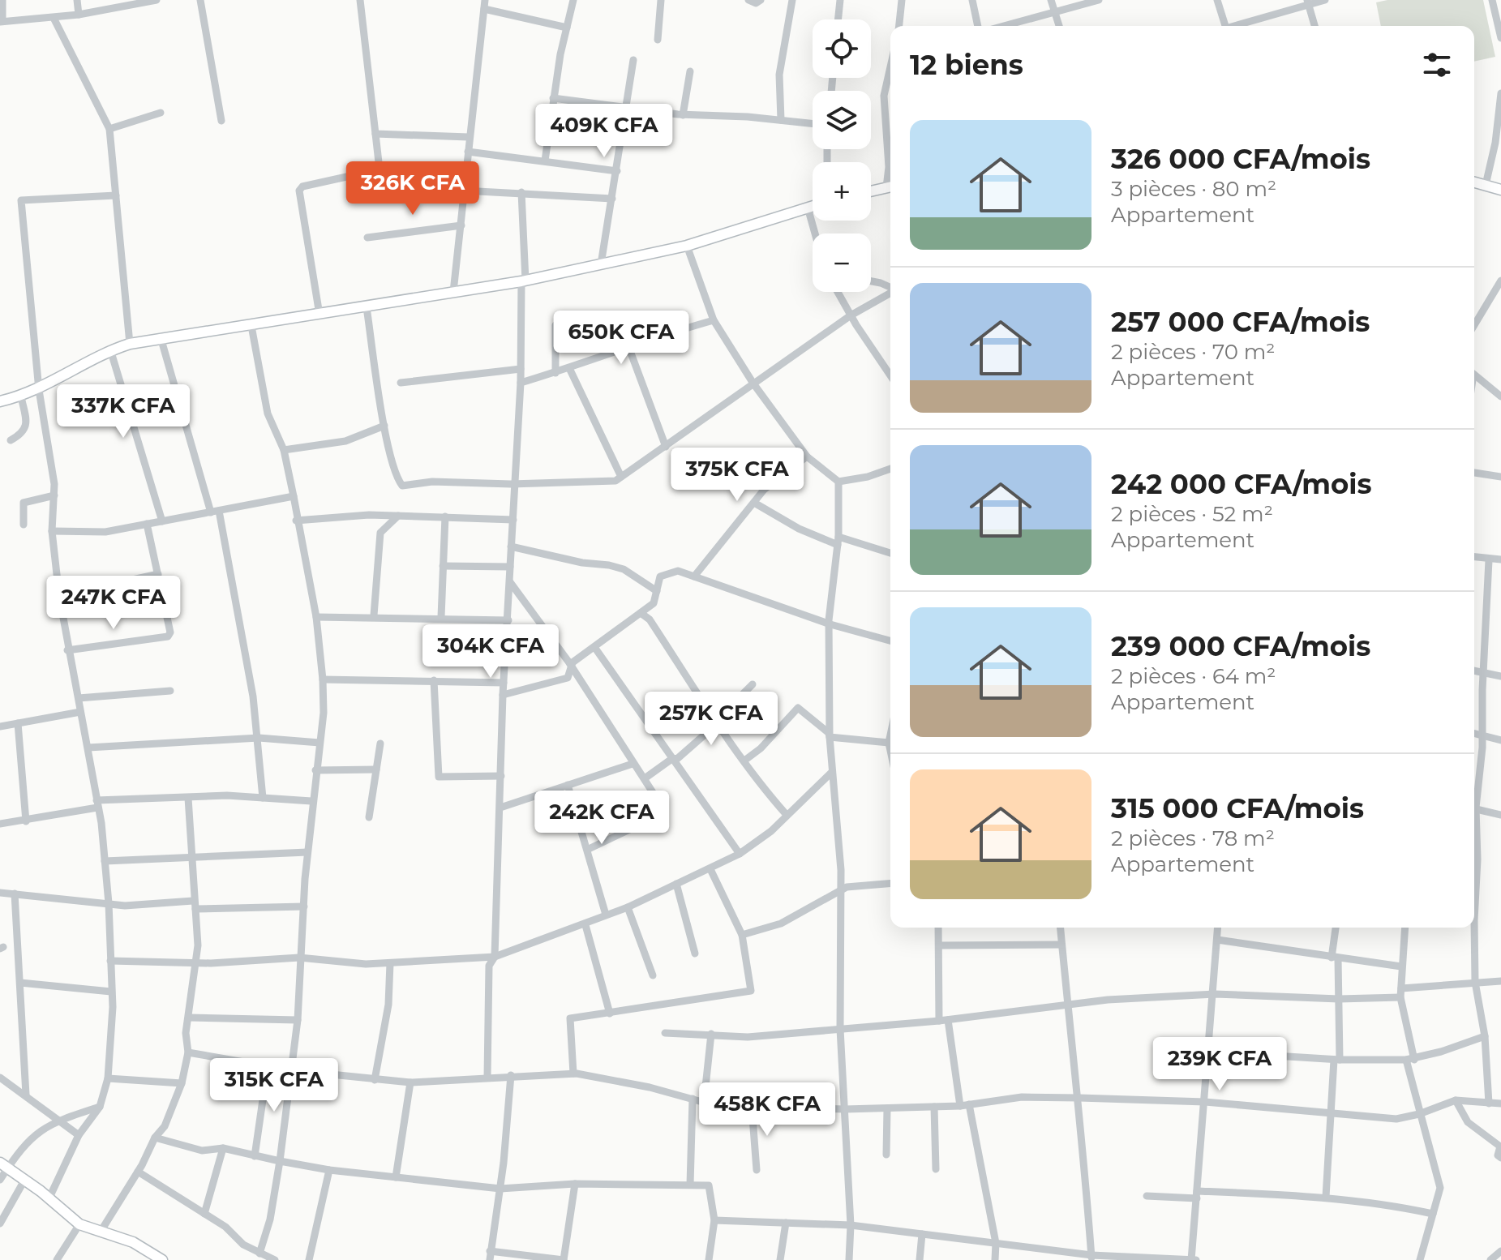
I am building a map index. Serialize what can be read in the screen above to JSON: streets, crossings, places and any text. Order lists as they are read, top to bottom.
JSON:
{
  "page": {
    "map_buttons": ["+", "−"],
    "heading": "12 biens",
    "price": [
      "409K CFA",
      "326K CFA",
      "650K CFA",
      "337K CFA",
      "375K CFA",
      "247K CFA",
      "304K CFA",
      "257K CFA",
      "242K CFA",
      "239K CFA",
      "315K CFA",
      "458K CFA"
    ],
    "list": [
      {
        "name": "326 000 CFA/mois",
        "note": "3 pièces · 80 m² · Appartement"
      },
      {
        "name": "257 000 CFA/mois",
        "note": "2 pièces · 70 m² · Appartement"
      },
      {
        "name": "242 000 CFA/mois",
        "note": "2 pièces · 52 m² · Appartement"
      },
      {
        "name": "239 000 CFA/mois",
        "note": "2 pièces · 64 m² · Appartement"
      },
      {
        "name": "315 000 CFA/mois",
        "note": "2 pièces · 78 m² · Appartement"
      }
    ]
  }
}
